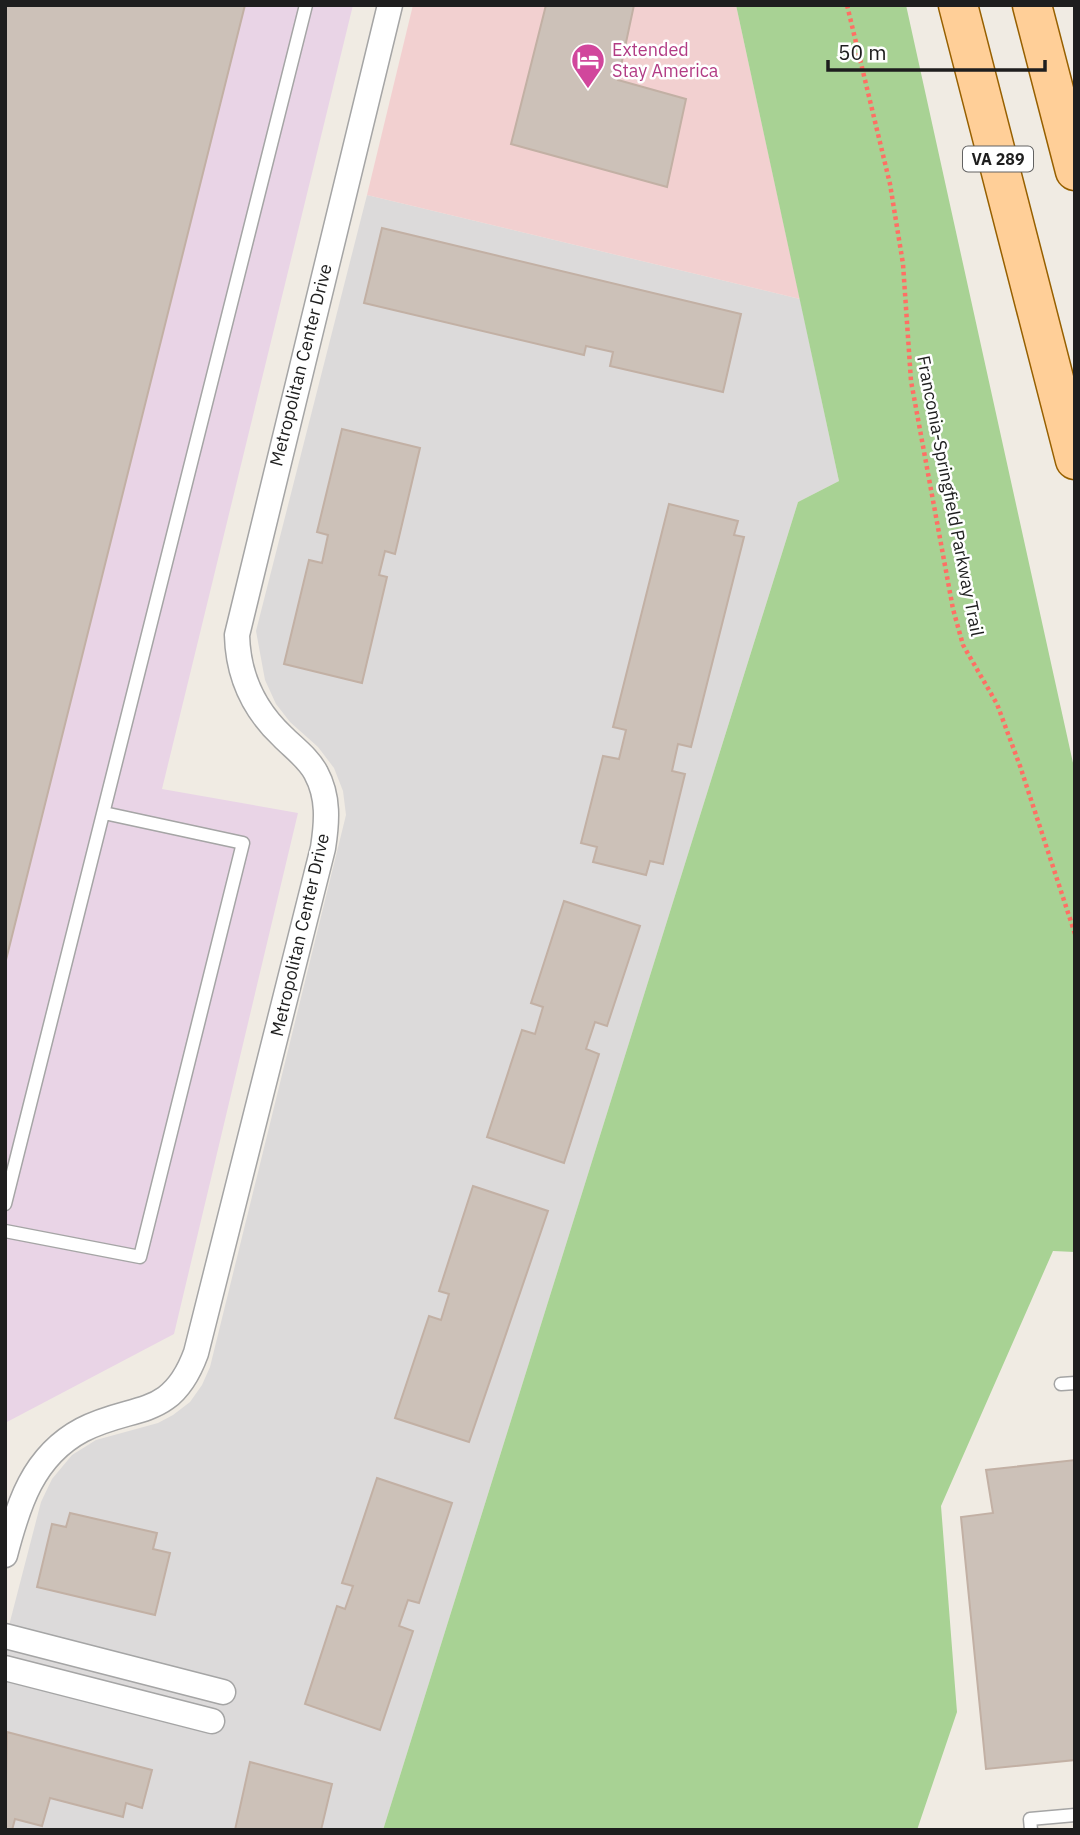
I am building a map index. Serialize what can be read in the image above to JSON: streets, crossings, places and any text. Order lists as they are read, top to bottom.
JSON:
{
  "streets": {
    "main road": ["VA 289"],
    "street": ["Metropolitan Center Drive"],
    "path": ["Franconia-Springfield Parkway Trail"]
  },
  "places": {
    "hotel": ["Extended Stay America"]
  },
  "scale_bar": "50 m"
}
